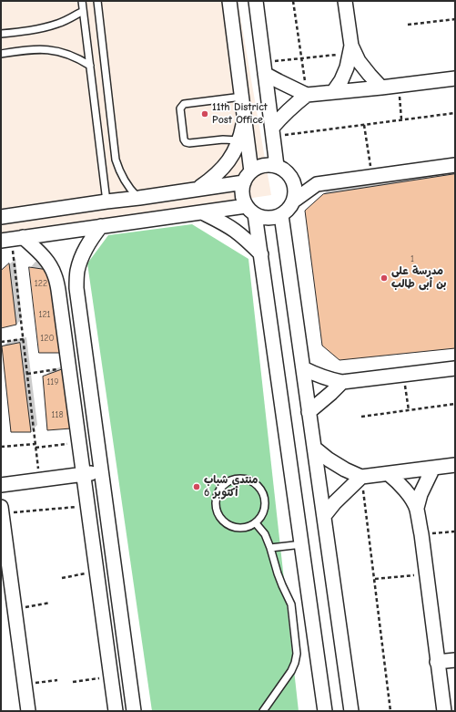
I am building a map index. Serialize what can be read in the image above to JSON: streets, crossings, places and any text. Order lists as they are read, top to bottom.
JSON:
{
  "places": ["11th District Post Office", "مدرسة على بن أبى طالب", "منتدى شباب 6 أكتوبر"],
  "house_numbers": [
    "1",
    "122",
    "121",
    "120",
    "119",
    "118"
  ]
}
